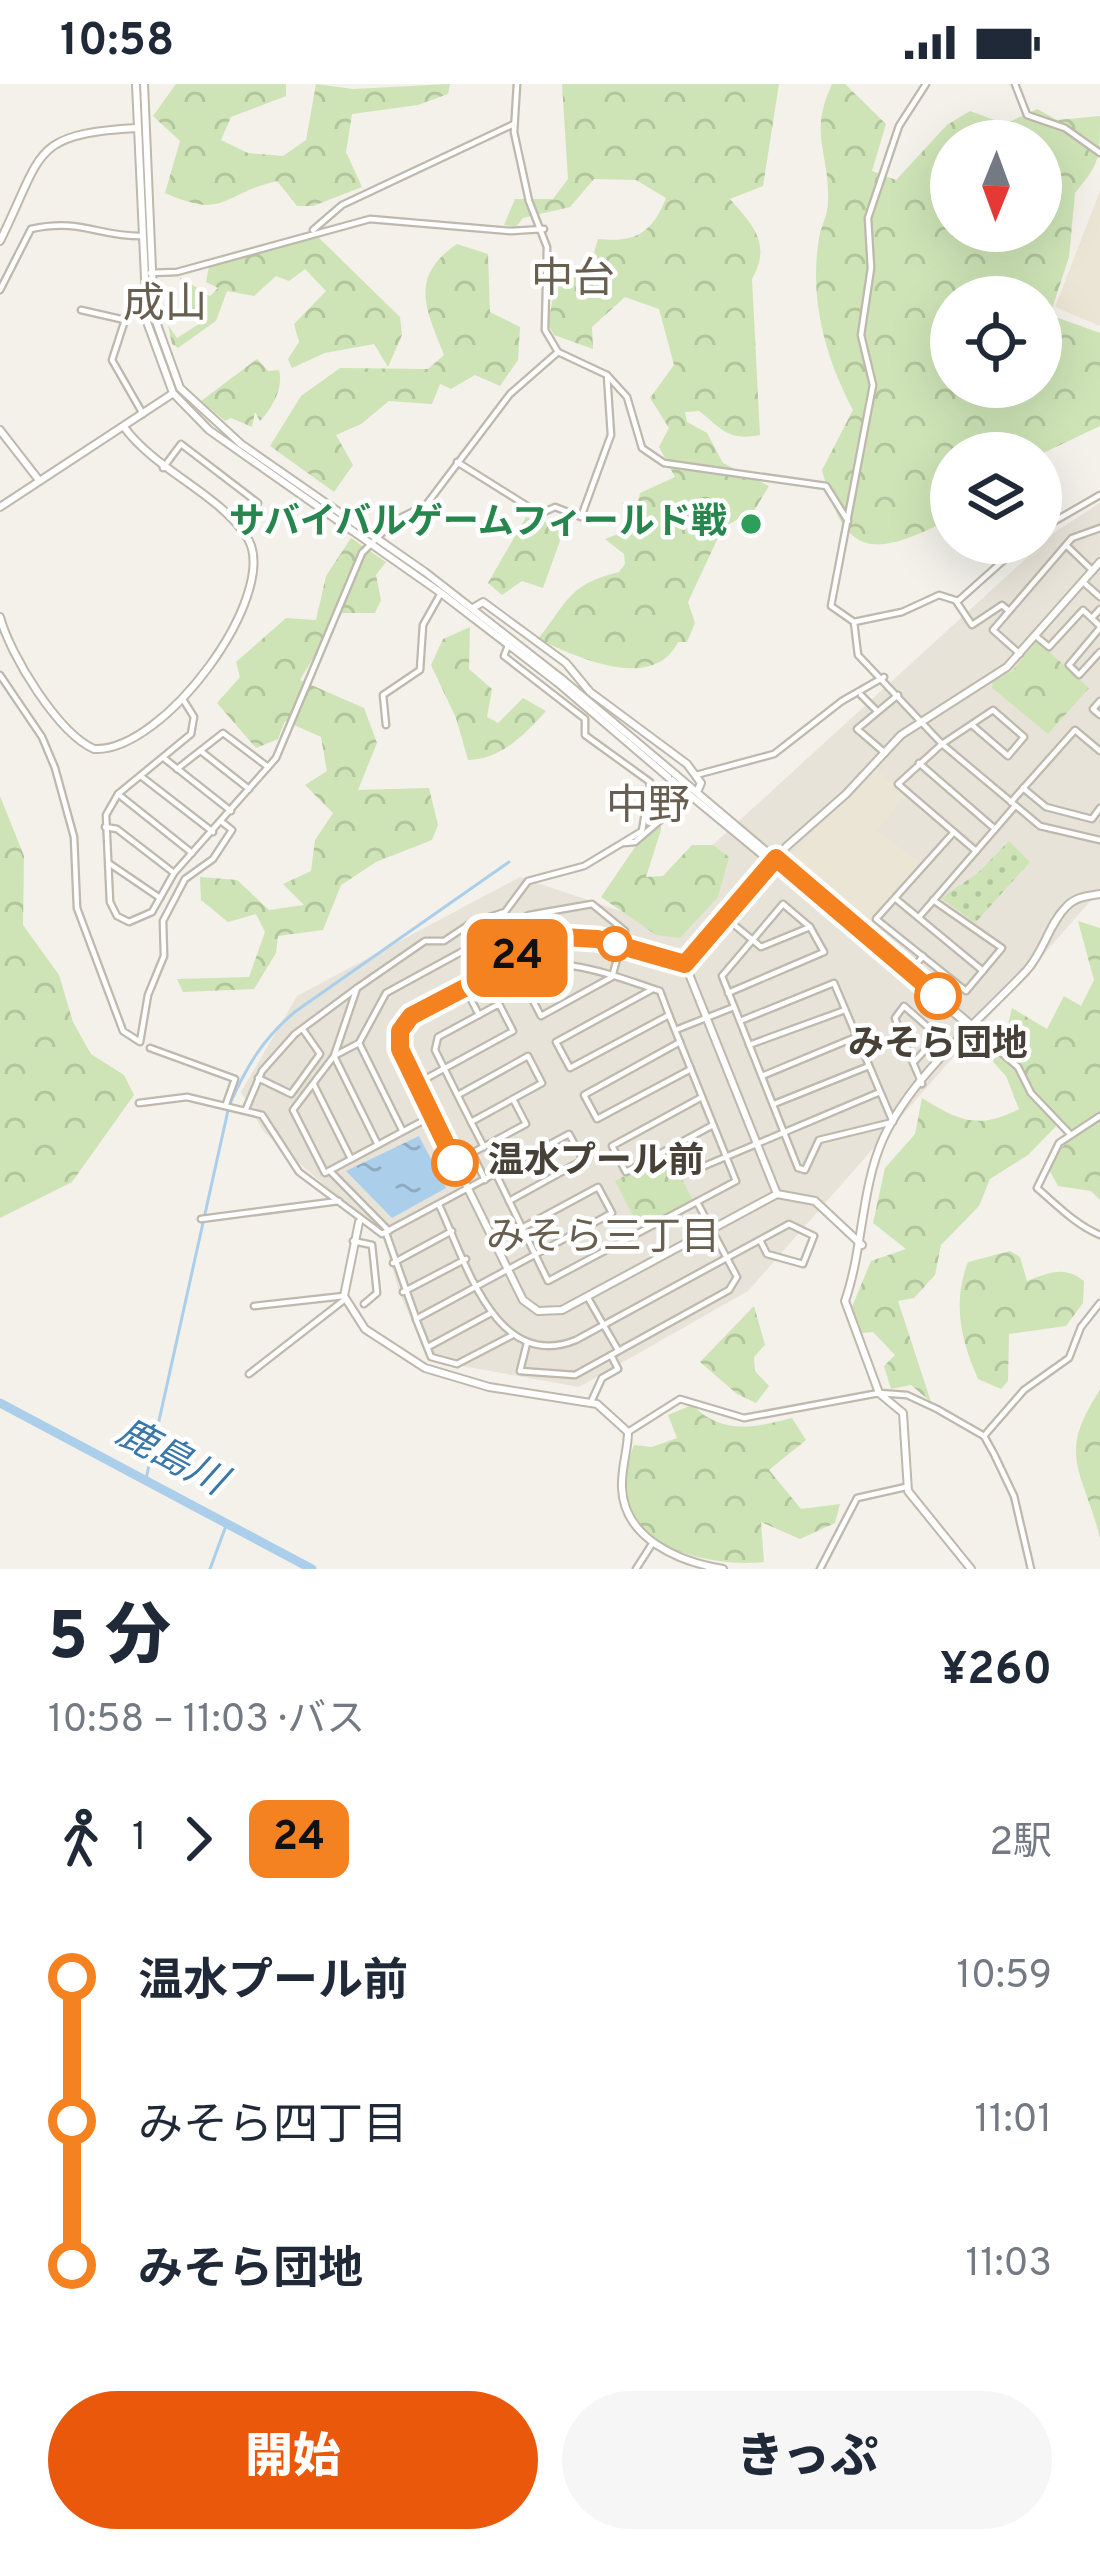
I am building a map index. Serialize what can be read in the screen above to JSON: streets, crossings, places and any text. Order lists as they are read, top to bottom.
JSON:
{
  "districts": [
    "中台",
    "成山",
    "中野",
    "みそら三丁目"
  ],
  "water": ["鹿島川"],
  "places": ["サバイバルゲームフィールド戦", "みそら団地", "温水プール前"],
  "lines": ["bus line 24"],
  "north": "bottom",
  "page": {
    "status": "10:58",
    "on_map": "24",
    "heading": ["5 分", "10:58 – 11:03 · バス", "¥260"],
    "legs": ["1", "24", "2駅"],
    "list": [
      {
        "name": "温水プール前",
        "value": "10:59"
      },
      {
        "name": "みそら四丁目",
        "value": "11:01"
      },
      {
        "name": "みそら団地",
        "value": "11:03"
      }
    ],
    "buttons": ["開始", "きっぷ"]
  }
}
